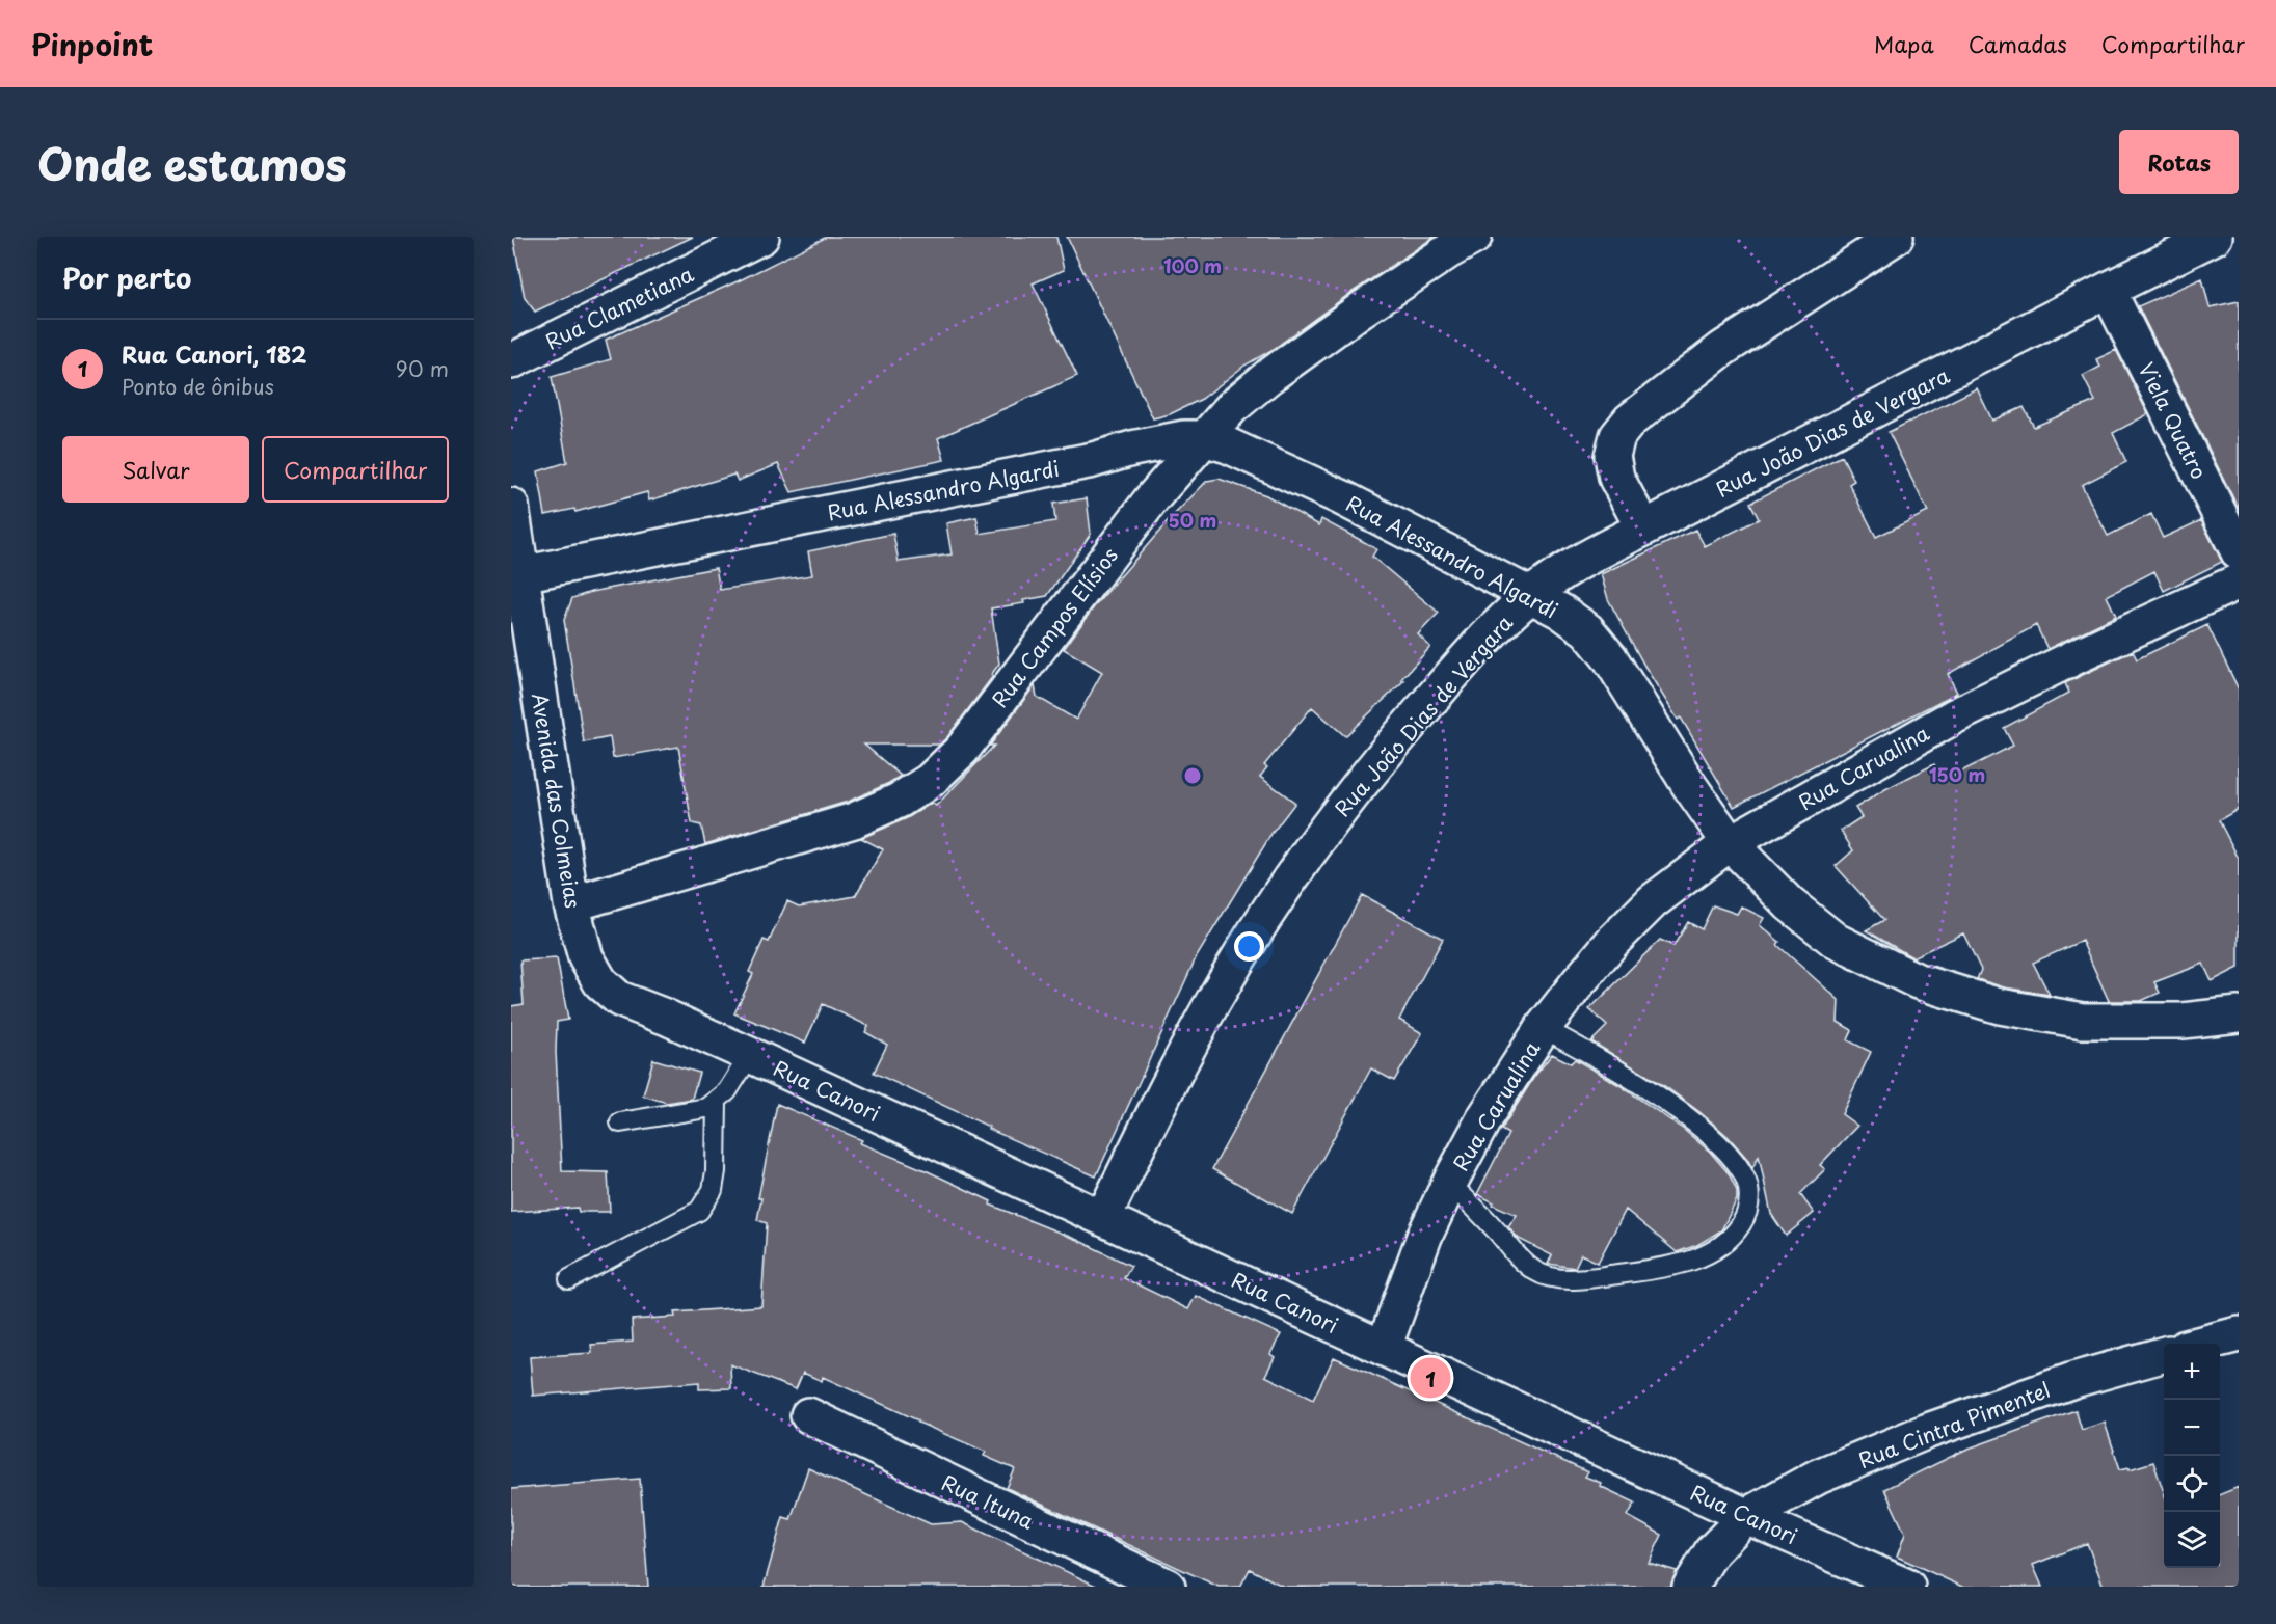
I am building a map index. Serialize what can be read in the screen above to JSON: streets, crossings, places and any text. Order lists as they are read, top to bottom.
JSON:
{
  "streets": {
    "street": [
      "Rua Clametiana",
      "Viela Quatro",
      "Rua João Dias de Vergara",
      "Rua Alessandro Algardi",
      "Rua Campos Elísios",
      "Rua Carualina",
      "Avenida das Colmeias",
      "Rua Canori",
      "Rua Cintra Pimentel",
      "Rua Ituna"
    ]
  },
  "crossings": [
    ["Viela Quatro", "Rua João Dias de Vergara"],
    ["Rua João Dias de Vergara", "Rua Alessandro Algardi"],
    ["Rua João Dias de Vergara", "Rua Canori"],
    ["Rua Alessandro Algardi", "Rua Campos Elísios"],
    ["Rua Alessandro Algardi", "Rua Carualina"],
    ["Rua Alessandro Algardi", "Avenida das Colmeias"],
    ["Rua Campos Elísios", "Avenida das Colmeias"],
    ["Rua Carualina", "Rua Canori"],
    ["Avenida das Colmeias", "Rua Canori"],
    ["Rua Canori", "Rua Cintra Pimentel"]
  ],
  "page": {
    "header": "Pinpoint",
    "nav": ["Mapa", "Camadas", "Compartilhar"],
    "title": "Onde estamos",
    "buttons": [
      "Rotas",
      ["Salvar", "Compartilhar"]
    ],
    "heading": "Por perto",
    "list": [
      {
        "mark": "1",
        "name": "Rua Canori, 182",
        "note": "Ponto de ônibus",
        "value": "90 m"
      }
    ],
    "map_buttons": ["+", "−"],
    "pins": "1"
  },
  "rings": ["100 m", "50 m", "150 m"]
}
